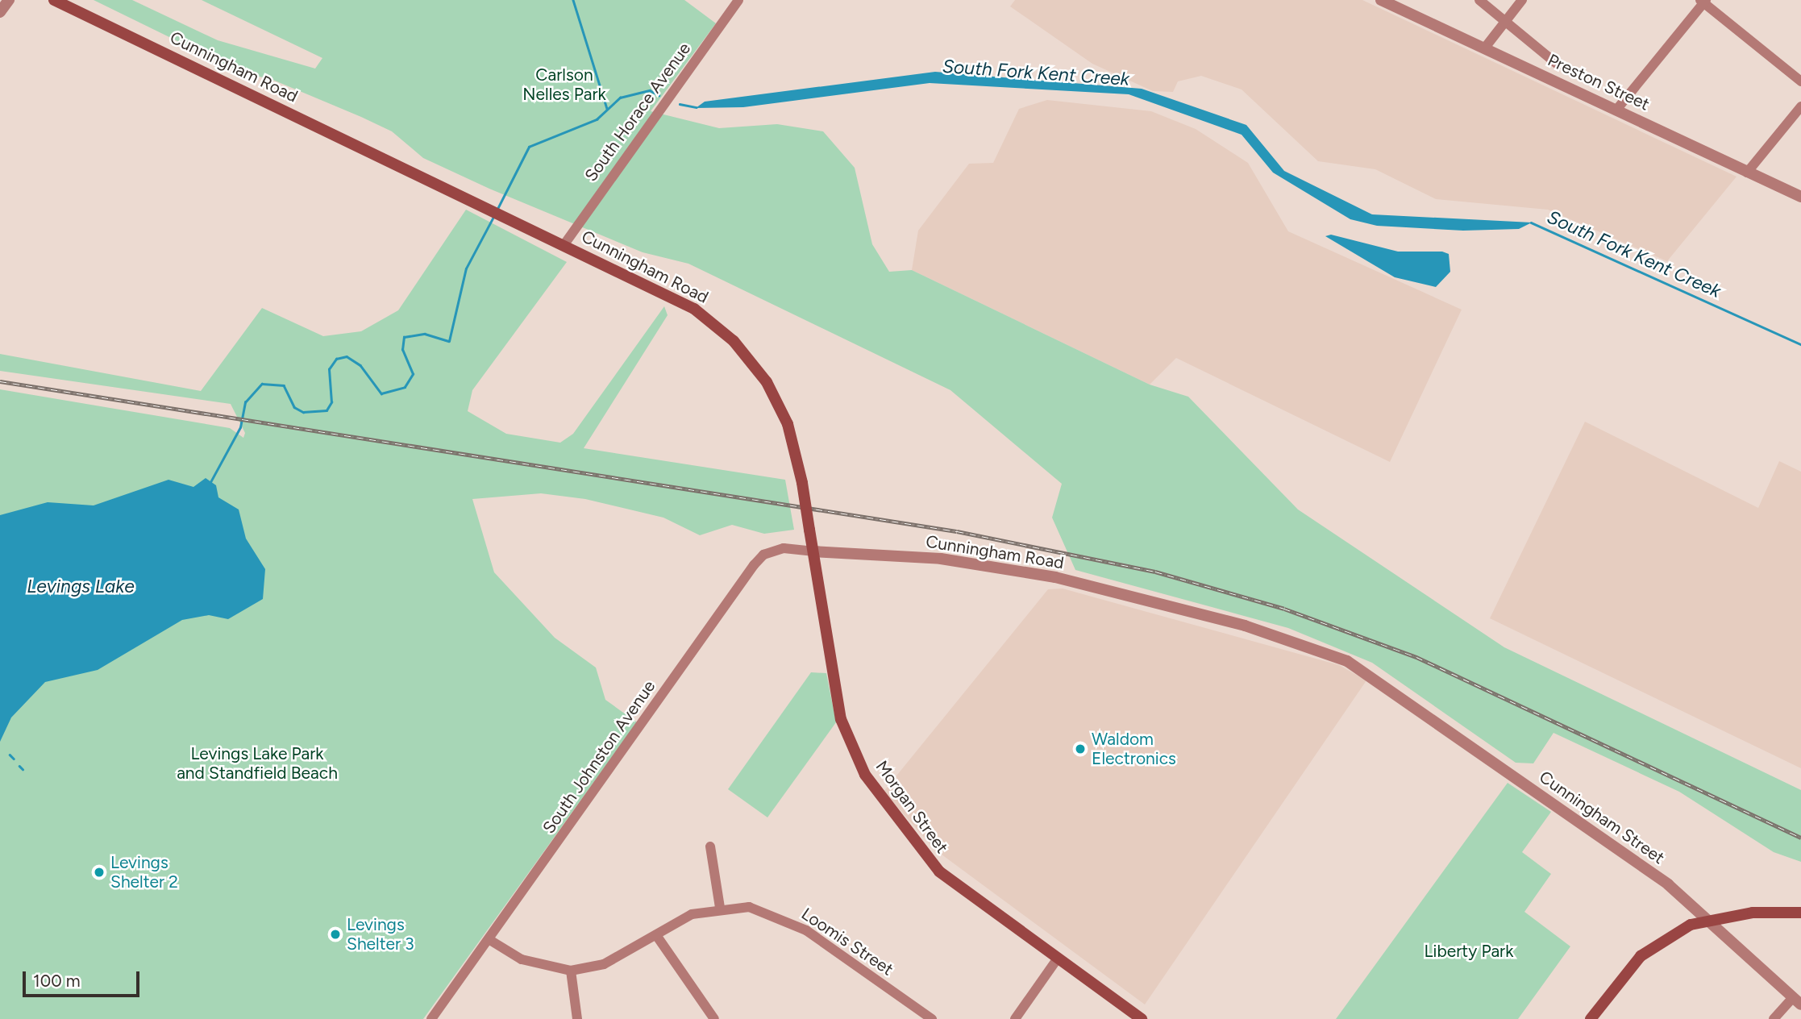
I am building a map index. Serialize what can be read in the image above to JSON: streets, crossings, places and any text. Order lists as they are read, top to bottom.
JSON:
{
  "streets": {
    "main road": ["Cunningham Road", "Morgan Street"],
    "street": [
      "Preston Street",
      "South Horace Avenue",
      "South Johnston Avenue",
      "Cunningham Street",
      "Loomis Street"
    ]
  },
  "crossings": [
    ["Cunningham Road", "South Horace Avenue"],
    ["Cunningham Road", "South Johnston Avenue"],
    ["Cunningham Road", "Morgan Street"],
    ["Cunningham Road", "Cunningham Street"],
    ["South Johnston Avenue", "Morgan Street"],
    ["South Johnston Avenue", "Loomis Street"]
  ],
  "water": ["South Fork Kent Creek", "Levings Lake"],
  "parks": ["Carlson Nelles Park", "Levings Lake Park and Standfield Beach", "Liberty Park"],
  "places": ["Waldom Electronics", "Levings Shelter 2", "Levings Shelter 3"],
  "scale_bar": "100 m"
}
